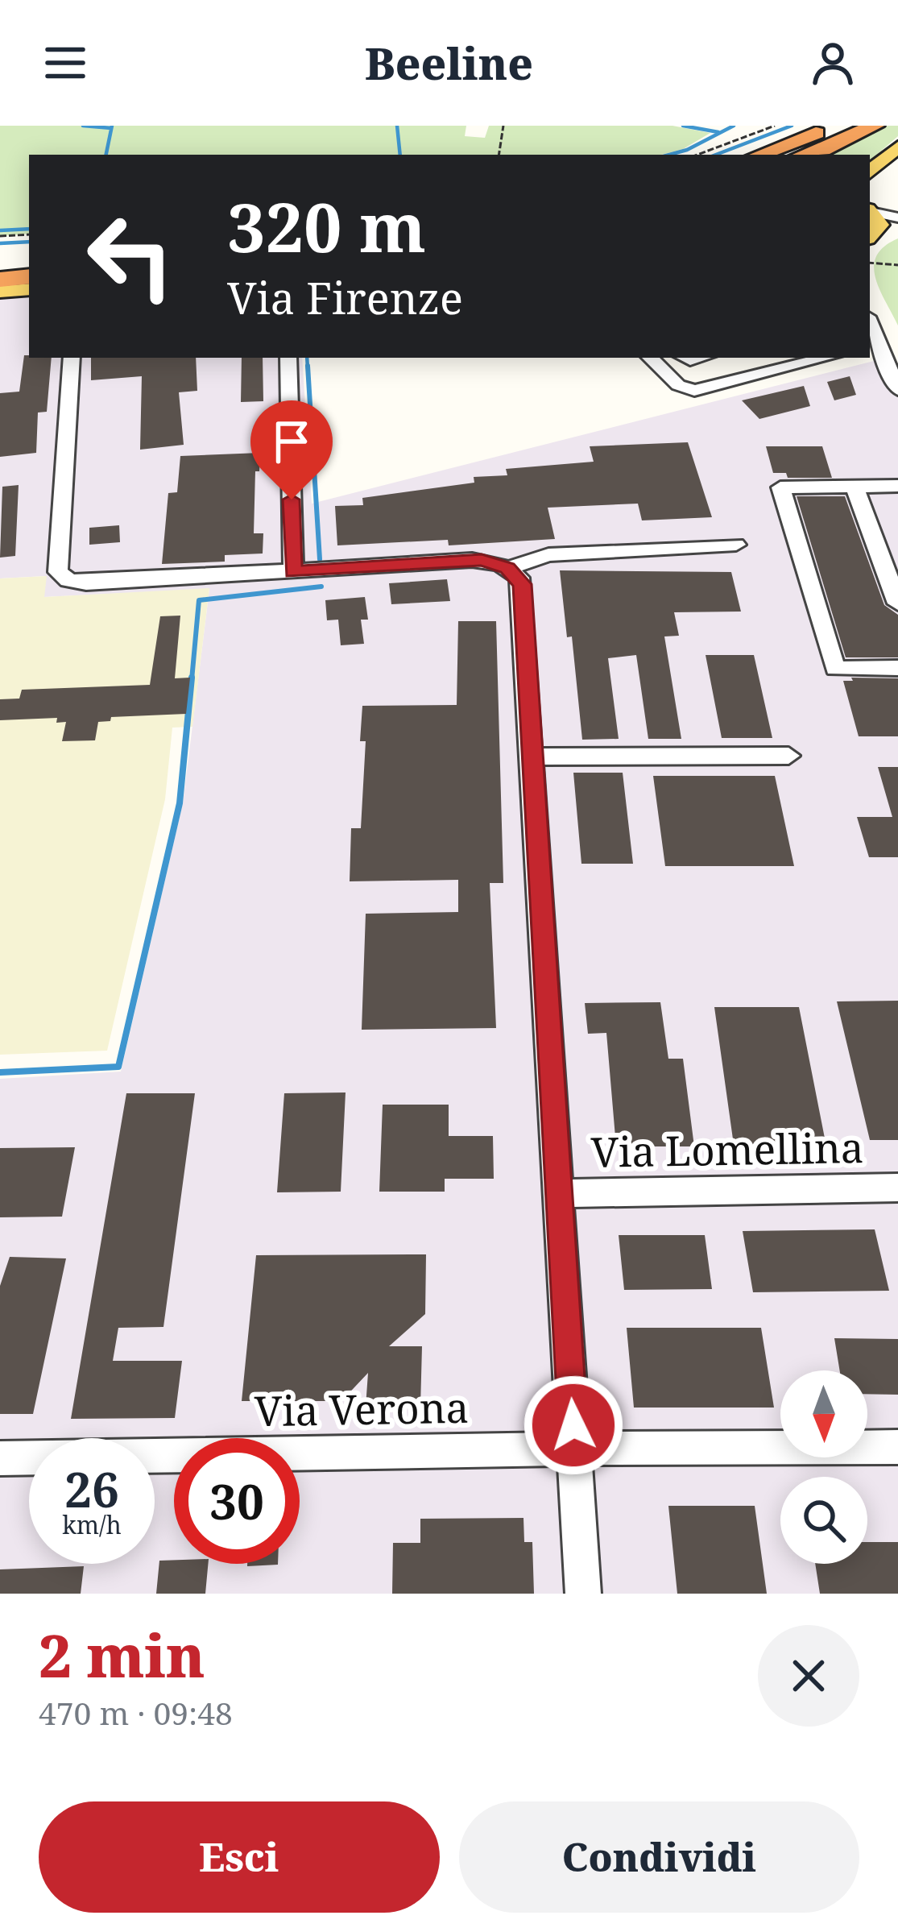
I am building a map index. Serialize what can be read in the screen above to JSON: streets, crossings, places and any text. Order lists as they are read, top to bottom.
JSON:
{
  "streets": {
    "street": ["Via Lomellina", "Via Verona"]
  },
  "north": "bottom",
  "page": {
    "header": "Beeline",
    "turn": ["320 m", "Via Firenze"],
    "speed": "26 km/h",
    "limit": "30",
    "heading": ["2 min", "470 m · 09:48"],
    "buttons": ["Esci", "Condividi"]
  }
}
